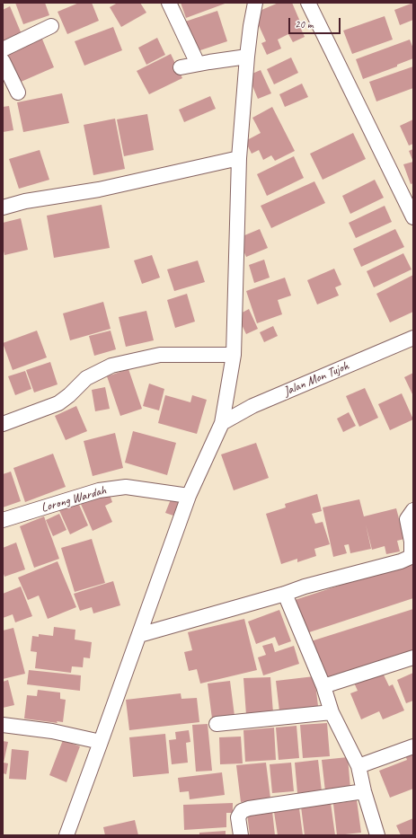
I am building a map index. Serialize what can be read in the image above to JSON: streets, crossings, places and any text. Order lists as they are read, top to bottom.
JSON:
{
  "streets": {
    "street": ["Jalan Mon Tujoh", "Lorong Wardah"]
  },
  "scale_bar": "20 m"
}
